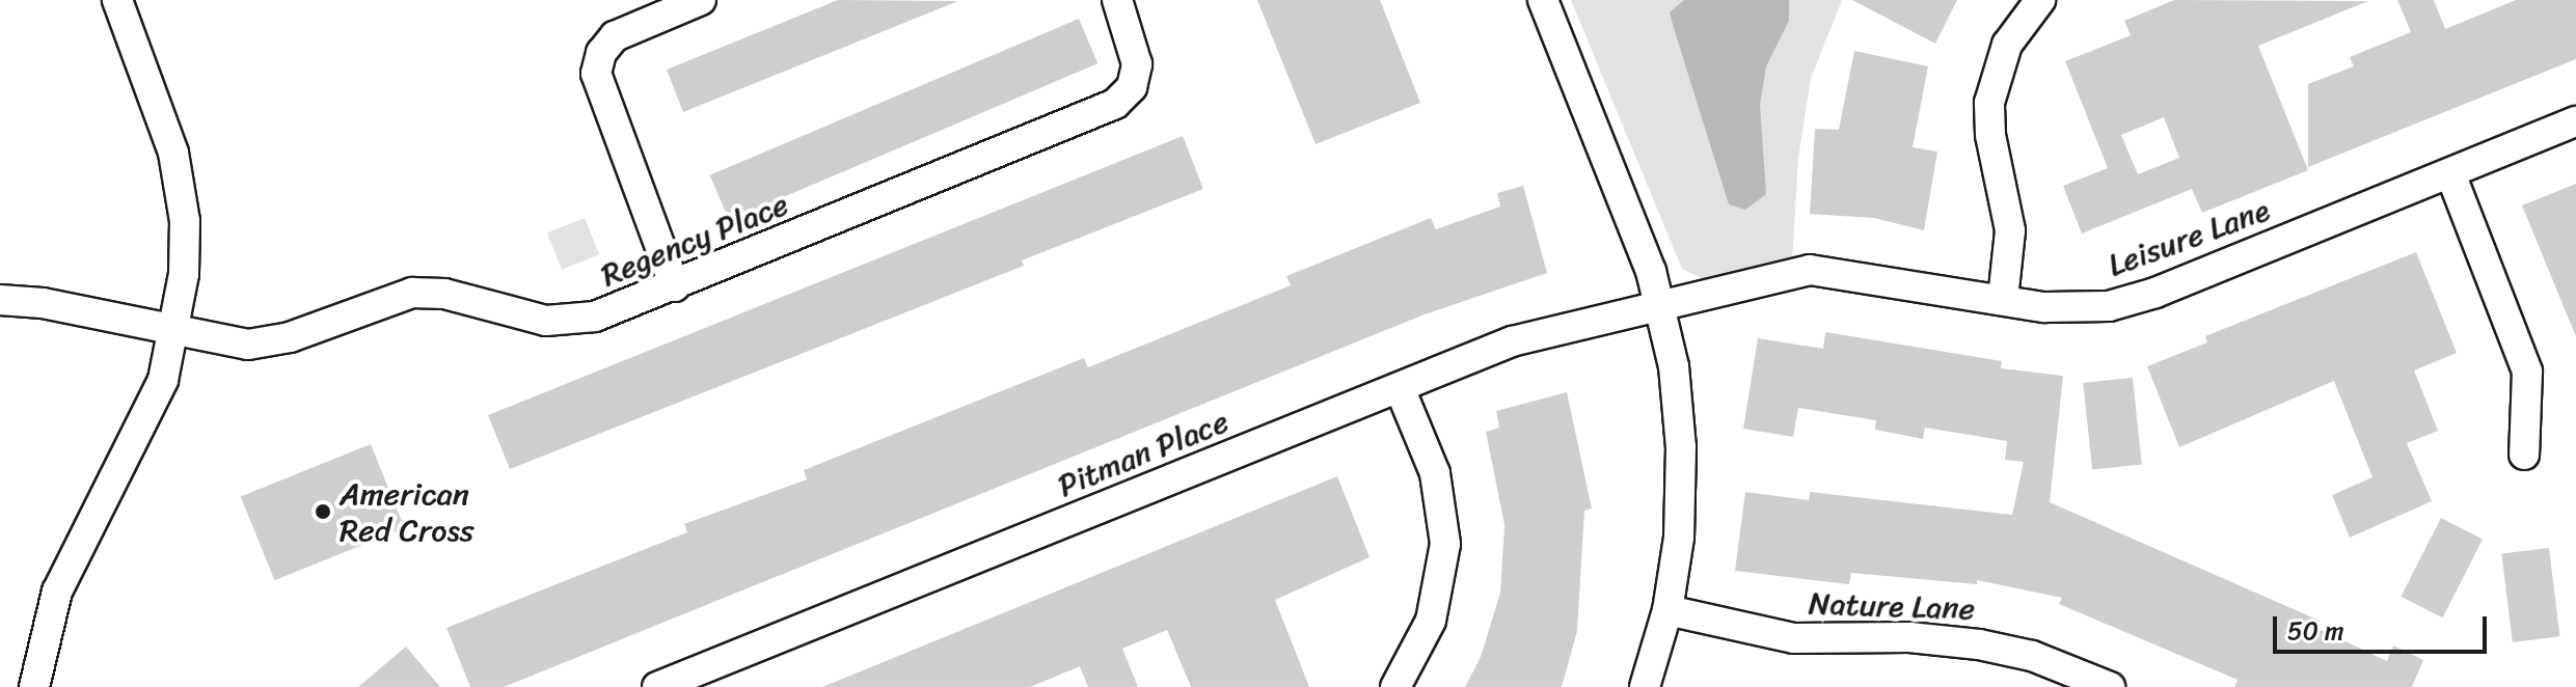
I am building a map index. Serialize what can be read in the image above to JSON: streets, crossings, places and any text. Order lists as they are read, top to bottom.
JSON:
{
  "streets": {
    "street": [
      "Leisure Lane",
      "Regency Place",
      "Pitman Place",
      "Nature Lane"
    ]
  },
  "crossings": [
    ["Leisure Lane", "Pitman Place"]
  ],
  "places": ["American Red Cross"],
  "scale_bar": "50 m"
}
